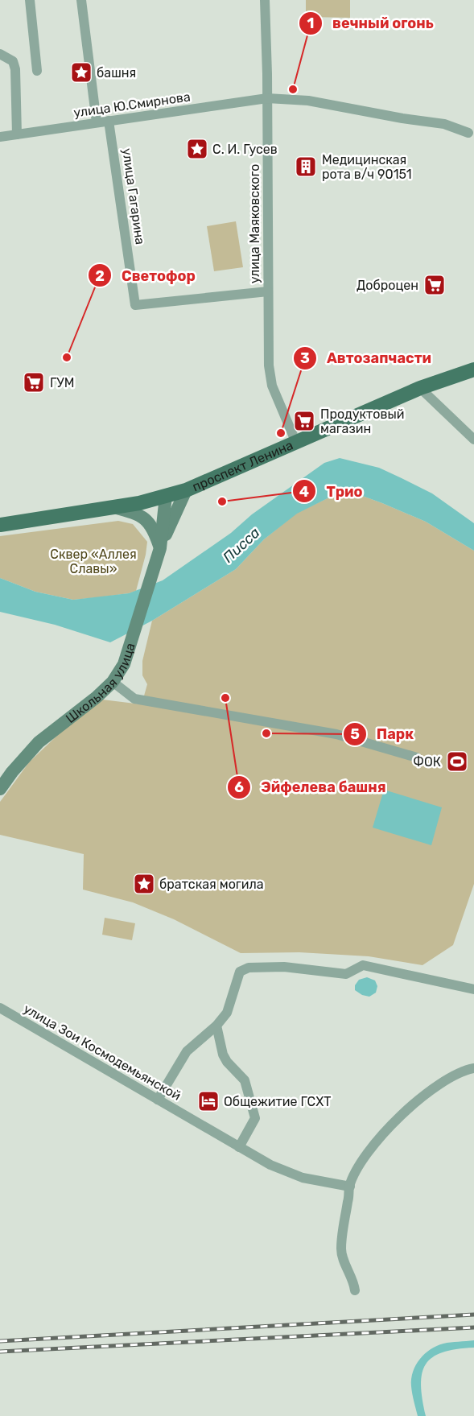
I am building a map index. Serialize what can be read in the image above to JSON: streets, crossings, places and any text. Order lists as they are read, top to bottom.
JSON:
{
  "streets": {
    "main road": ["проспект Ленина", "Школьная улица"],
    "street": [
      "улица Ю.Смирнова",
      "улица Гагарина",
      "улица Маяковского",
      "улица Зои Космодемьянской"
    ]
  },
  "crossings": [
    ["улица Ю.Смирнова", "улица Гагарина"],
    ["улица Ю.Смирнова", "улица Маяковского"],
    ["улица Гагарина", "улица Маяковского"],
    ["улица Маяковского", "проспект Ленина"],
    ["проспект Ленина", "Школьная улица"]
  ],
  "water": ["Писса"],
  "parks": ["Сквер «Аллея Славы»"],
  "places": {
    "place": ["башня", "С. И. Гусев", "братская могила"],
    "other": [
      "вечный огонь",
      "Светофор",
      "Автозапчасти",
      "Трио",
      "Эйфелева башня",
      "Парк"
    ],
    "building": ["Медицинская рота в/ч 90151"],
    "supermarket": ["Доброцен", "ГУМ", "Продуктовый магазин"],
    "sports": ["ФОК"],
    "hotel": ["Общежитие ГСХТ"]
  }
}
